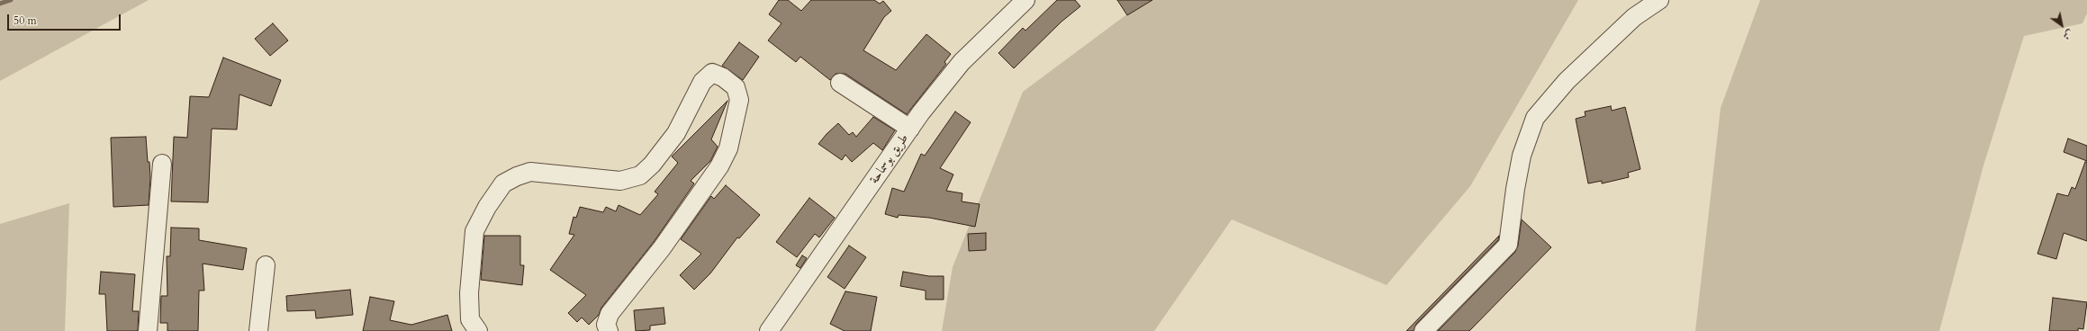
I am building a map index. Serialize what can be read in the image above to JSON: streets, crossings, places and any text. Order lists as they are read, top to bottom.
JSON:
{
  "streets": {
    "street": ["طريق بوسماحة"]
  },
  "scale_bar": "50 m",
  "north": "bottom right"
}
